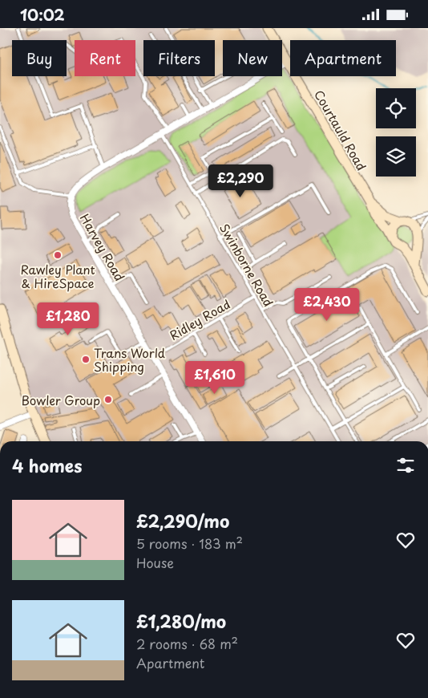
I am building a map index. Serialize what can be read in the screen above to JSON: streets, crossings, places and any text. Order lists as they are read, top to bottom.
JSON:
{
  "streets": {
    "street": ["Courtauld Road", "Harvey Road"],
    "lane": ["Swinborne Road", "Ridley Road"]
  },
  "crossings": [
    ["Harvey Road", "Ridley Road"],
    ["Swinborne Road", "Ridley Road"]
  ],
  "places": ["Rawley Plant & HireSpace", "Trans World Shipping", "Bowler Group"],
  "page": {
    "status": "10:02",
    "chip": [
      "Buy",
      "Rent",
      "Filters",
      "New",
      "Apartment"
    ],
    "price": [
      "£2,290",
      "£2,430",
      "£1,280",
      "£1,610"
    ],
    "heading": "4 homes",
    "list": [
      {
        "name": "£2,290/mo",
        "note": "5 rooms · 183 m² · House"
      },
      {
        "name": "£1,280/mo",
        "note": "2 rooms · 68 m² · Apartment"
      }
    ]
  }
}
